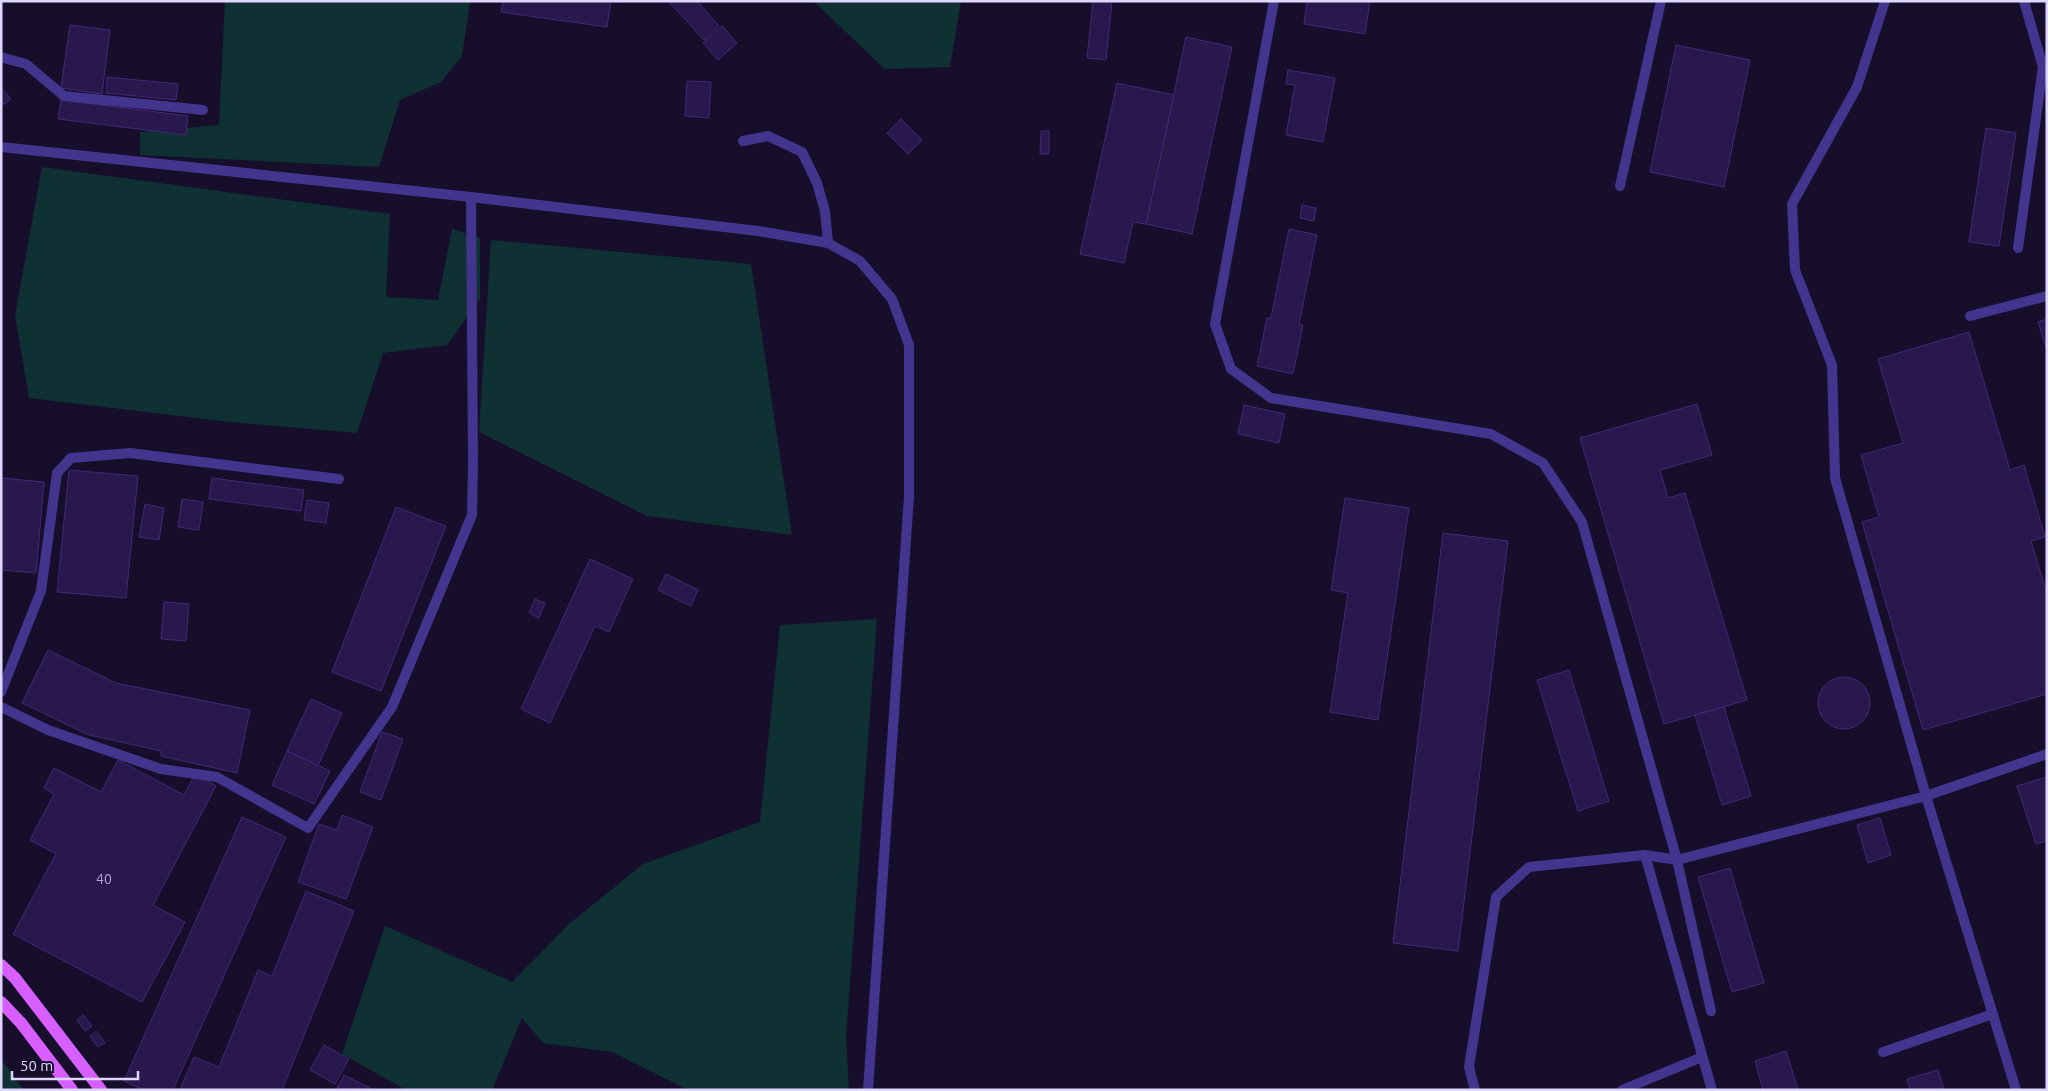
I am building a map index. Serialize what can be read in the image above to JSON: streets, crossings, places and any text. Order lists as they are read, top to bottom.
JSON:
{
  "house_numbers": ["40"],
  "scale_bar": "50 m"
}
